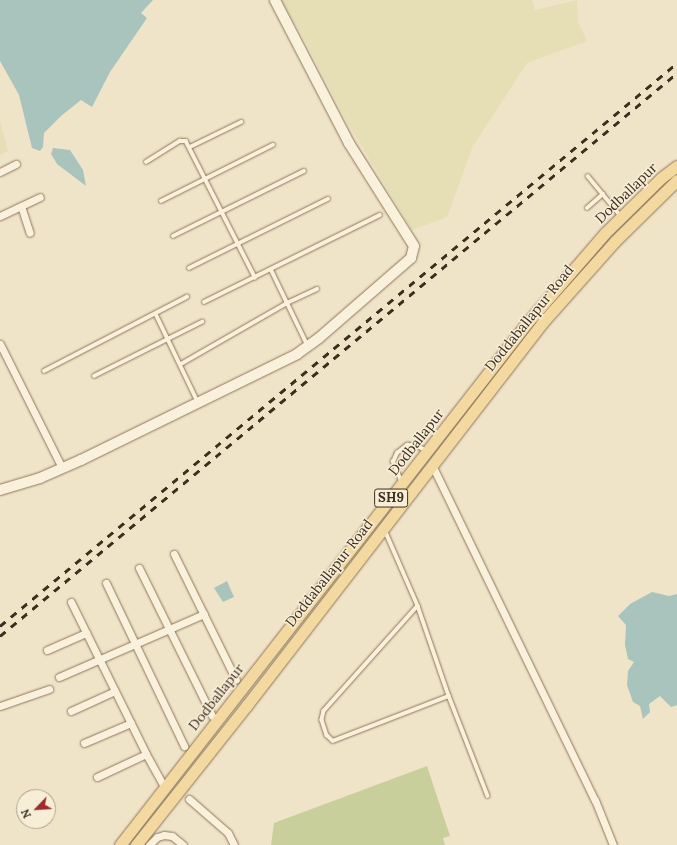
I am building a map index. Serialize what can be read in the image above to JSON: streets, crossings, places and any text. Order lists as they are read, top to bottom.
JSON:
{
  "streets": {
    "main road": ["Dodballapur", "Doddaballapur Road", "SH9"]
  },
  "north": "bottom left"
}
